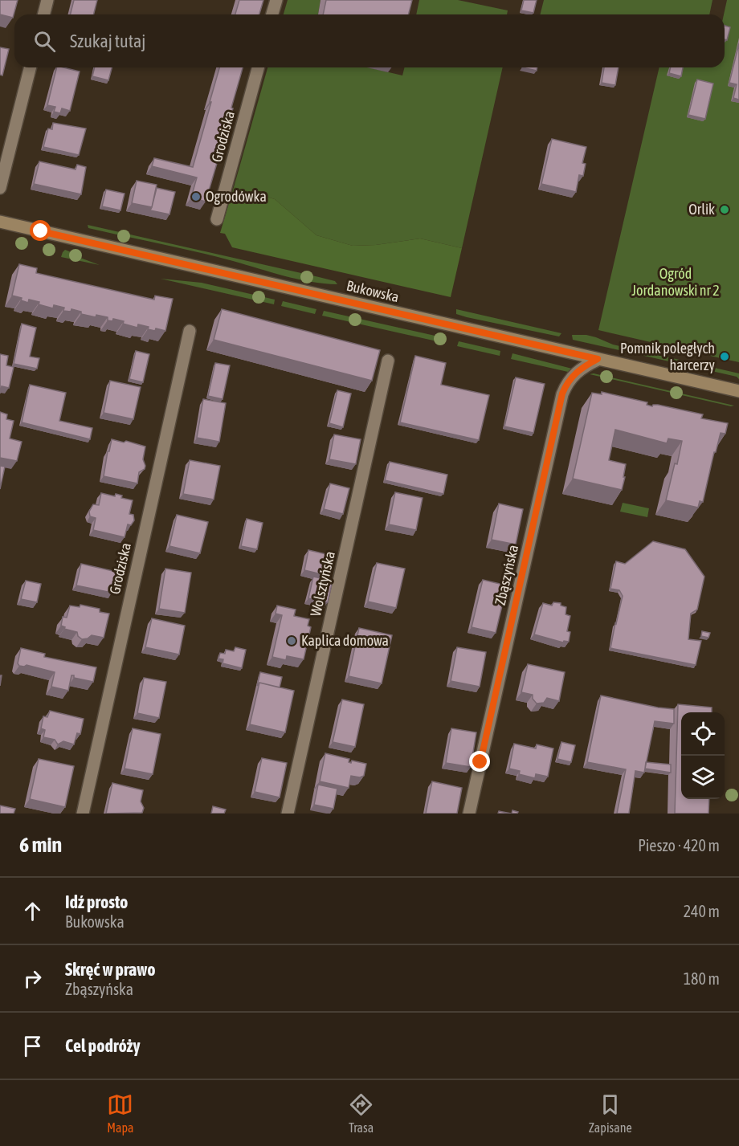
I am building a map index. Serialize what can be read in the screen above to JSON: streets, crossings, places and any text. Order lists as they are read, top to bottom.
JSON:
{
  "streets": {
    "main road": ["Bukowska"],
    "street": ["Grodziska", "Zbąszyńska", "Wolsztyńska"]
  },
  "crossings": [
    ["Bukowska", "Zbąszyńska"]
  ],
  "parks": ["Ogród Jordanowski nr 2"],
  "places": [
    "Ogrodówka",
    "Orlik",
    "Pomnik poległych harcerzy",
    "Kaplica domowa"
  ],
  "page": {
    "search": "Szukaj tutaj",
    "heading": ["6 min", "Pieszo · 420 m"],
    "list": [
      ["Idź prosto", "Bukowska", "240 m"],
      ["Skręć w prawo", "Zbąszyńska", "180 m"],
      "Cel podróży"
    ],
    "nav": ["Mapa", "Trasa", "Zapisane"]
  }
}
